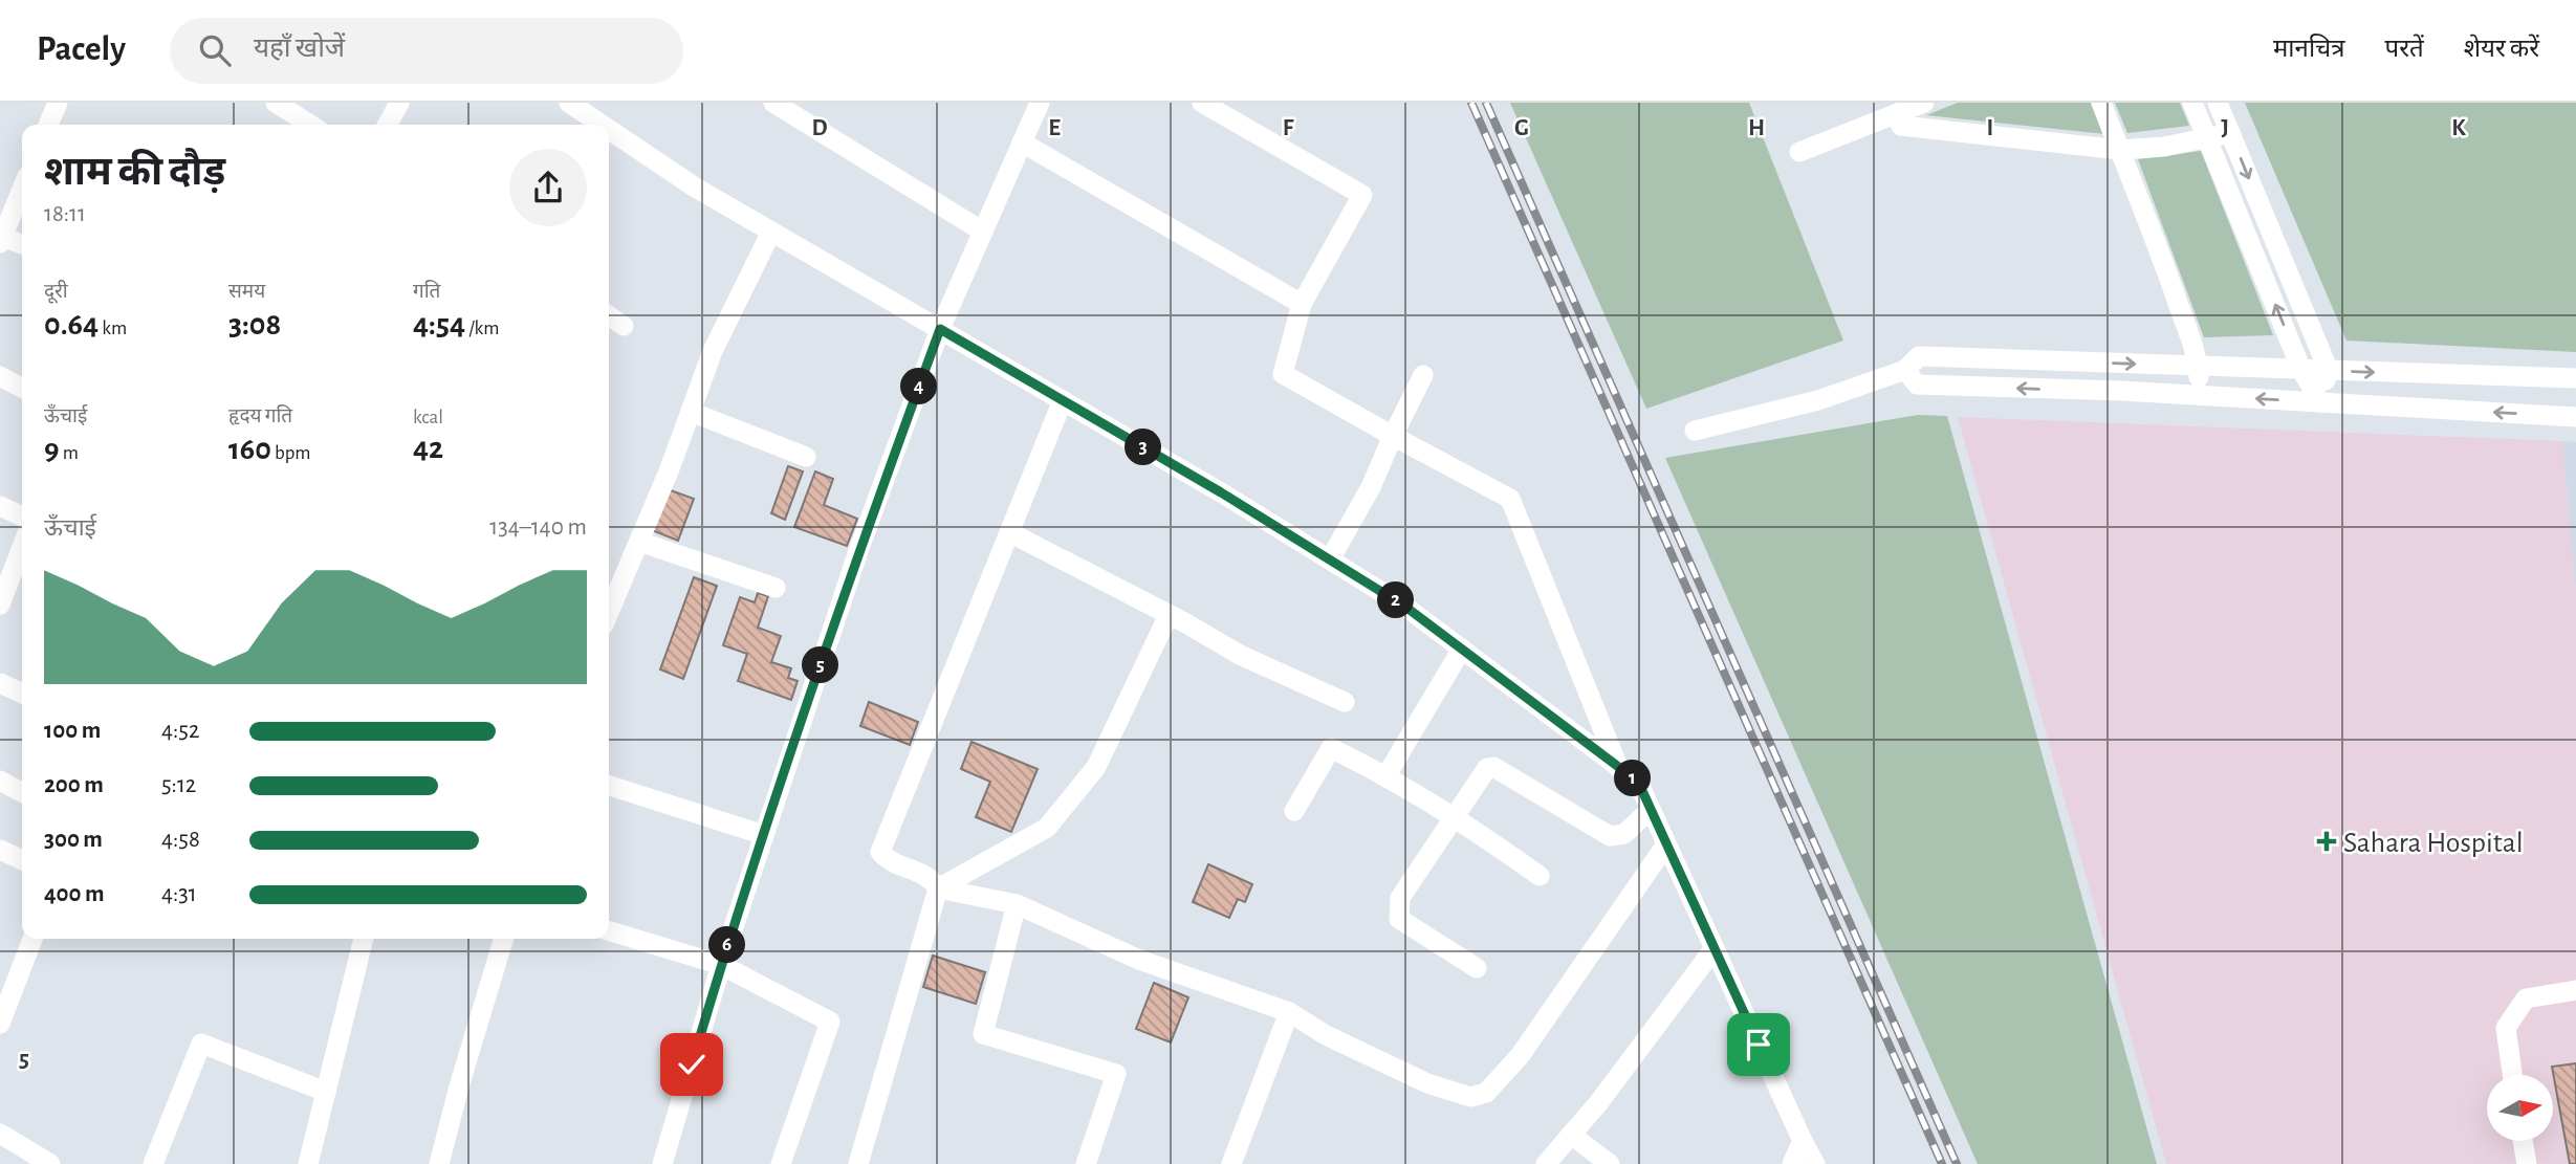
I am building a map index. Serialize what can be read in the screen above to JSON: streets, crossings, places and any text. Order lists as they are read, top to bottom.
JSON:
{
  "places": {
    "health": ["Sahara Hospital"]
  },
  "north": "right",
  "page": {
    "header": "Pacely",
    "search": "यहाँ खोजें",
    "nav": ["मानचित्र", "परतें", "शेयर करें"],
    "heading": ["शाम की दौड़", "18:11"],
    "stats": [
      ["दूरी", "0.64 km"],
      ["समय", "3:08"],
      ["गति", "4:54 /km"],
      ["ऊँचाई", "9 m"],
      ["हृदय गति", "160 bpm"],
      ["kcal", "42"]
    ],
    "pins": [
      "4",
      "3",
      "2",
      "5",
      "1",
      "6"
    ],
    "chart": ["ऊँचाई", "134–140 m"],
    "list": [
      {
        "name": "100 m",
        "note": "4:52"
      },
      {
        "name": "200 m",
        "note": "5:12"
      },
      {
        "name": "300 m",
        "note": "4:58"
      },
      {
        "name": "400 m",
        "note": "4:31"
      }
    ]
  },
  "grid": {
    "columns": [
      "D",
      "E",
      "F",
      "G",
      "H",
      "I",
      "J",
      "K"
    ],
    "rows": ["5"]
  }
}
